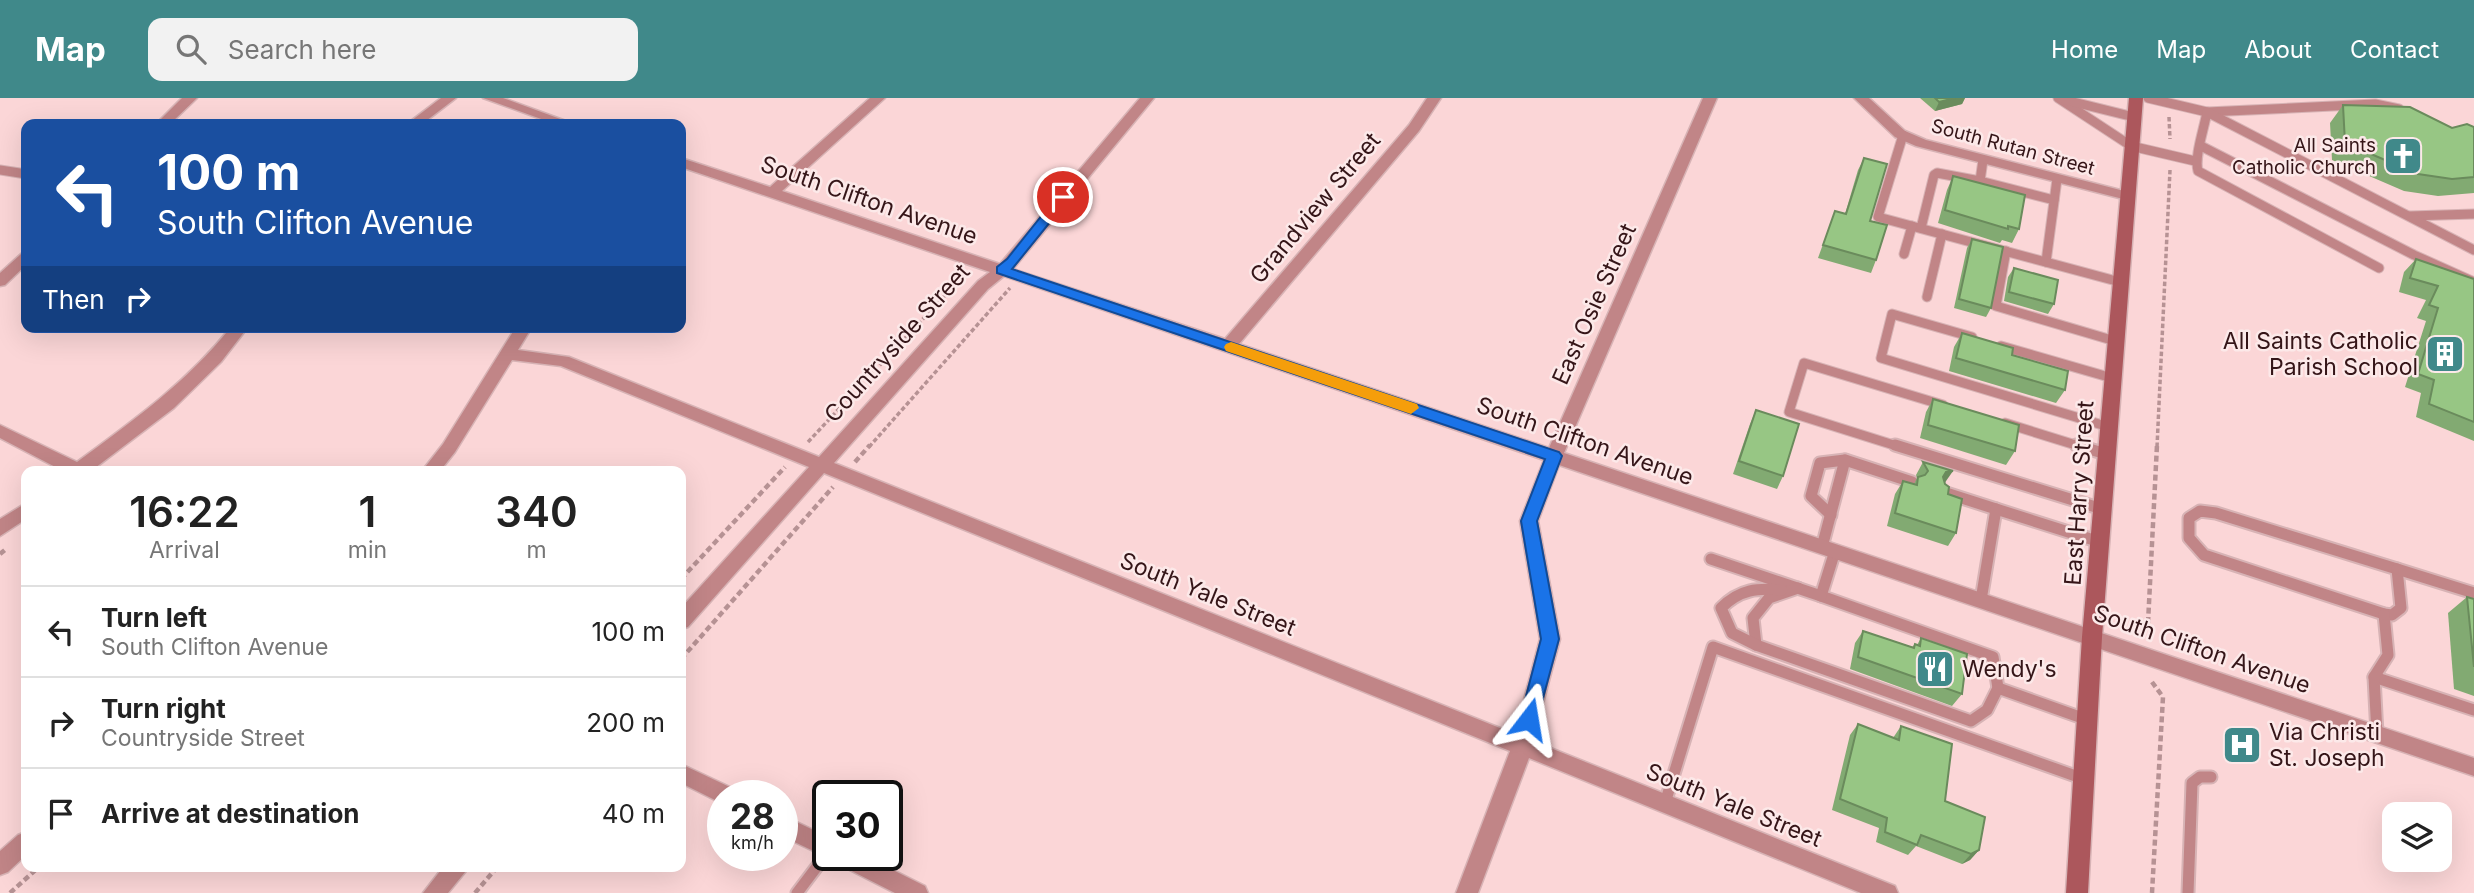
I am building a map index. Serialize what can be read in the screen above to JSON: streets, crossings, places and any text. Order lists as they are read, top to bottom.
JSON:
{
  "streets": {
    "main road": ["East Harry Street"],
    "street": [
      "South Rutan Street",
      "South Clifton Avenue",
      "Grandview Street",
      "East Osie Street",
      "Countryside Street",
      "South Yale Street"
    ]
  },
  "crossings": [
    ["South Rutan Street", "East Harry Street"],
    ["South Clifton Avenue", "Grandview Street"],
    ["South Clifton Avenue", "East Osie Street"],
    ["South Clifton Avenue", "Countryside Street"],
    ["South Clifton Avenue", "East Harry Street"],
    ["East Osie Street", "South Yale Street"],
    ["Countryside Street", "South Yale Street"]
  ],
  "places": {
    "church": ["All Saints Catholic Church"],
    "building": ["All Saints Catholic Parish School"],
    "restaurant": ["Wendy's"],
    "hospital": ["Via Christi St. Joseph"]
  },
  "page": {
    "header": "Map",
    "search": "Search here",
    "nav": [
      "Home",
      "Map",
      "About",
      "Contact"
    ],
    "turn": ["100 m", "South Clifton Avenue"],
    "then": "Then",
    "eta": [
      "16:22",
      "Arrival",
      "1",
      "min",
      "340",
      "m"
    ],
    "list": [
      {
        "name": "Turn left",
        "note": "South Clifton Avenue",
        "value": "100 m"
      },
      {
        "name": "Turn right",
        "note": "Countryside Street",
        "value": "200 m"
      },
      {
        "name": "Arrive at destination",
        "value": "40 m"
      }
    ],
    "speed": "28 km/h",
    "limit": "30"
  }
}
